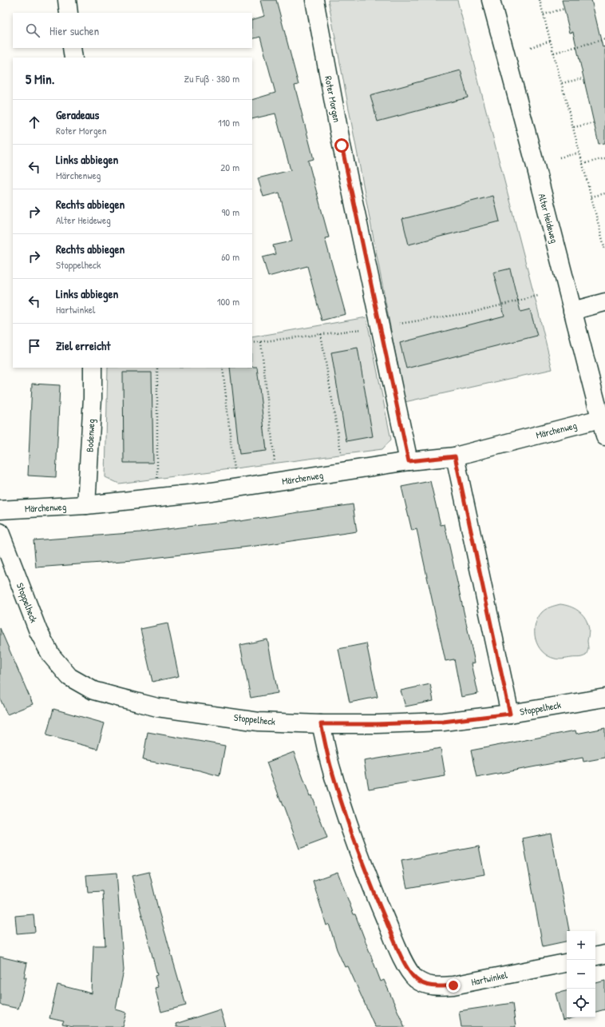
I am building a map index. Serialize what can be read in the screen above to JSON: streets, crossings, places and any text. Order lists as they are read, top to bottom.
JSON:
{
  "streets": {
    "street": [
      "Roter Morgen",
      "Alter Heideweg",
      "Märchenweg",
      "Bodenweg",
      "Stoppelheck",
      "Hartwinkel"
    ]
  },
  "crossings": [
    ["Roter Morgen", "Märchenweg"],
    ["Alter Heideweg", "Märchenweg"],
    ["Märchenweg", "Bodenweg"],
    ["Stoppelheck", "Hartwinkel"]
  ],
  "page": {
    "search": "Hier suchen",
    "heading": ["5 Min.", "Zu Fuß · 380 m"],
    "list": [
      ["Geradeaus", "Roter Morgen", "110 m"],
      ["Links abbiegen", "Märchenweg", "20 m"],
      ["Rechts abbiegen", "Alter Heideweg", "90 m"],
      ["Rechts abbiegen", "Stoppelheck", "60 m"],
      ["Links abbiegen", "Hartwinkel", "100 m"],
      "Ziel erreicht"
    ],
    "map_buttons": ["+", "−"]
  }
}
